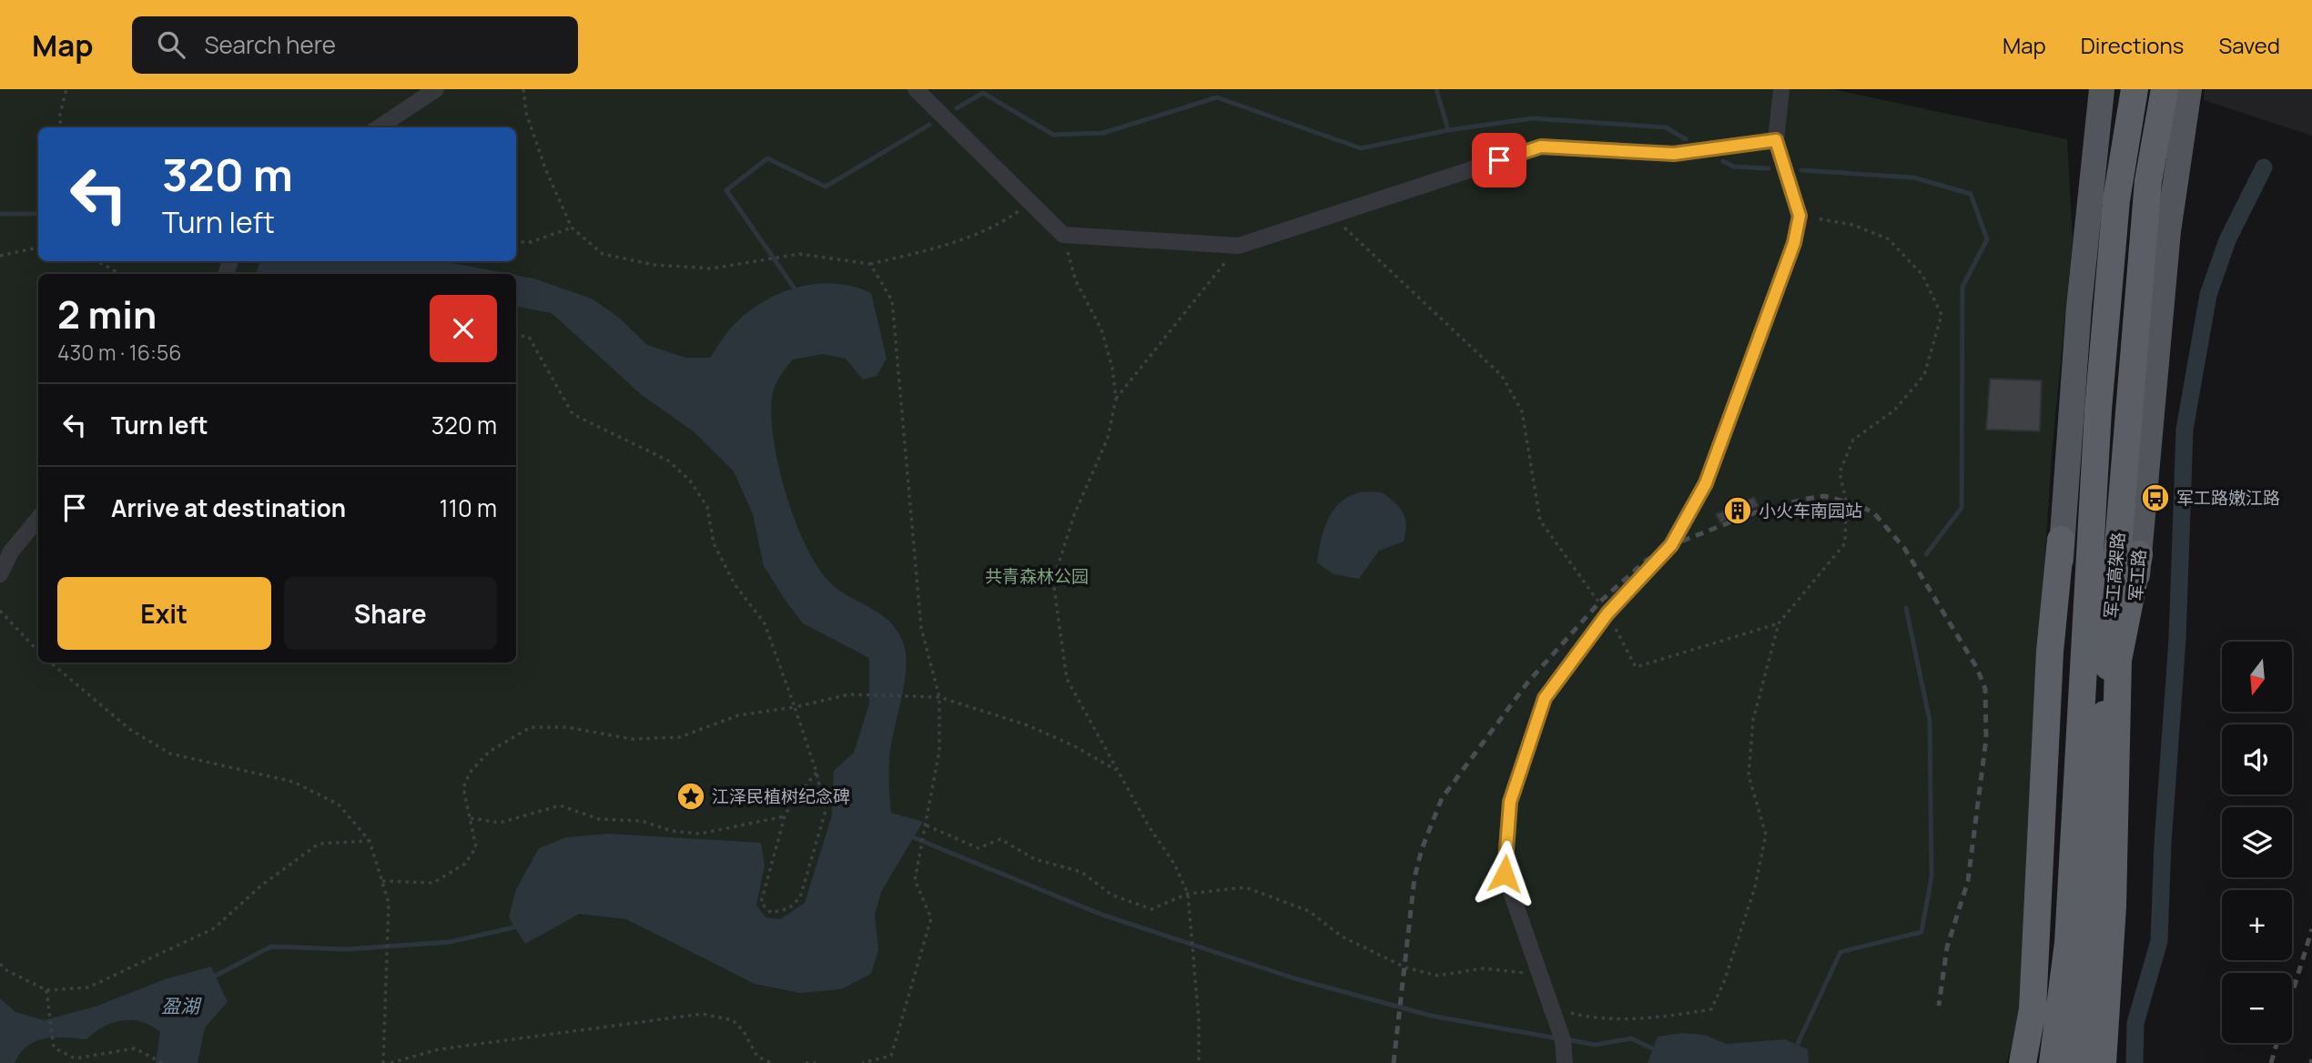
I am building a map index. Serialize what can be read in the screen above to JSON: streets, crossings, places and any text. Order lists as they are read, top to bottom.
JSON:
{
  "streets": {
    "highway": ["军工高架路"],
    "main road": ["军工路"]
  },
  "water": ["盈湖"],
  "parks": ["共青森林公园"],
  "places": {
    "bus stop": ["军工路嫩江路"],
    "building": ["小火车南园站"],
    "place": ["江泽民植树纪念碑"]
  },
  "north": "bottom",
  "page": {
    "header": "Map",
    "search": "Search here",
    "nav": ["Map", "Directions", "Saved"],
    "turn": ["320 m", "Turn left"],
    "heading": ["2 min", "430 m · 16:56"],
    "list": [
      {
        "name": "Turn left",
        "value": "320 m"
      },
      {
        "name": "Arrive at destination",
        "value": "110 m"
      }
    ],
    "buttons": ["Exit", "Share"],
    "map_buttons": ["+", "−"]
  }
}
